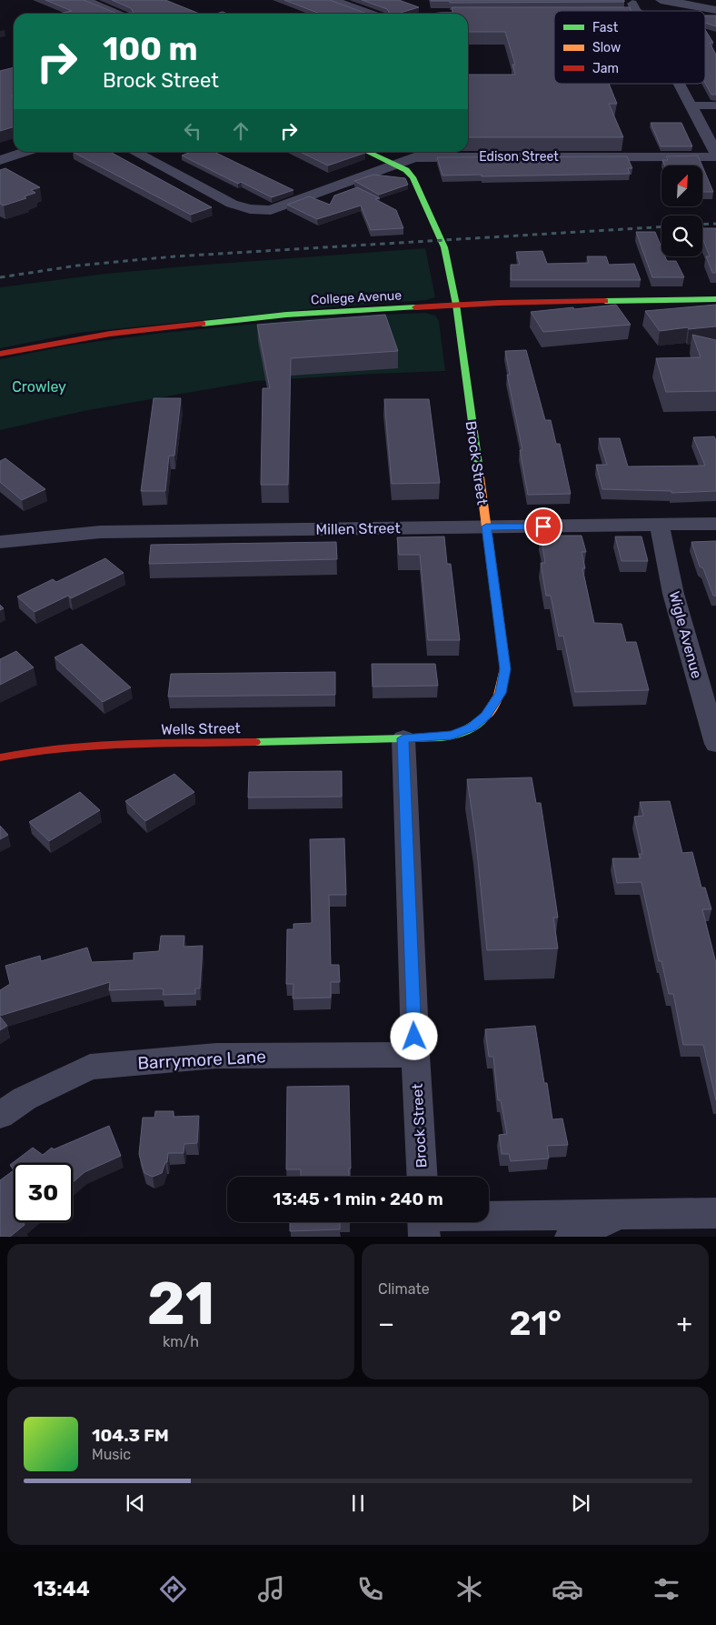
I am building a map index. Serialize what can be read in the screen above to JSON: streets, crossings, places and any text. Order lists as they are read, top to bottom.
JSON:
{
  "streets": {
    "street": [
      "Edison Street",
      "College Avenue",
      "Brock Street",
      "Millen Street",
      "Wigle Avenue",
      "Wells Street",
      "Barrymore Lane"
    ]
  },
  "crossings": [
    ["Edison Street", "Brock Street"],
    ["College Avenue", "Brock Street"],
    ["Brock Street", "Millen Street"],
    ["Brock Street", "Wells Street"],
    ["Brock Street", "Barrymore Lane"],
    ["Millen Street", "Wigle Avenue"]
  ],
  "parks": ["Crowley"],
  "legend": ["Fast", "Slow", "Jam"],
  "north": "top right",
  "page": {
    "turn": ["100 m", "Brock Street"],
    "limit": "30",
    "trip": "13:45 · 1 min · 240 m",
    "tile": [
      ["21", "km/h"],
      "Climate"
    ],
    "heat": ["−", "21°", "+"],
    "song": ["104.3 FM", "Music"],
    "tabs": "13:44"
  }
}
